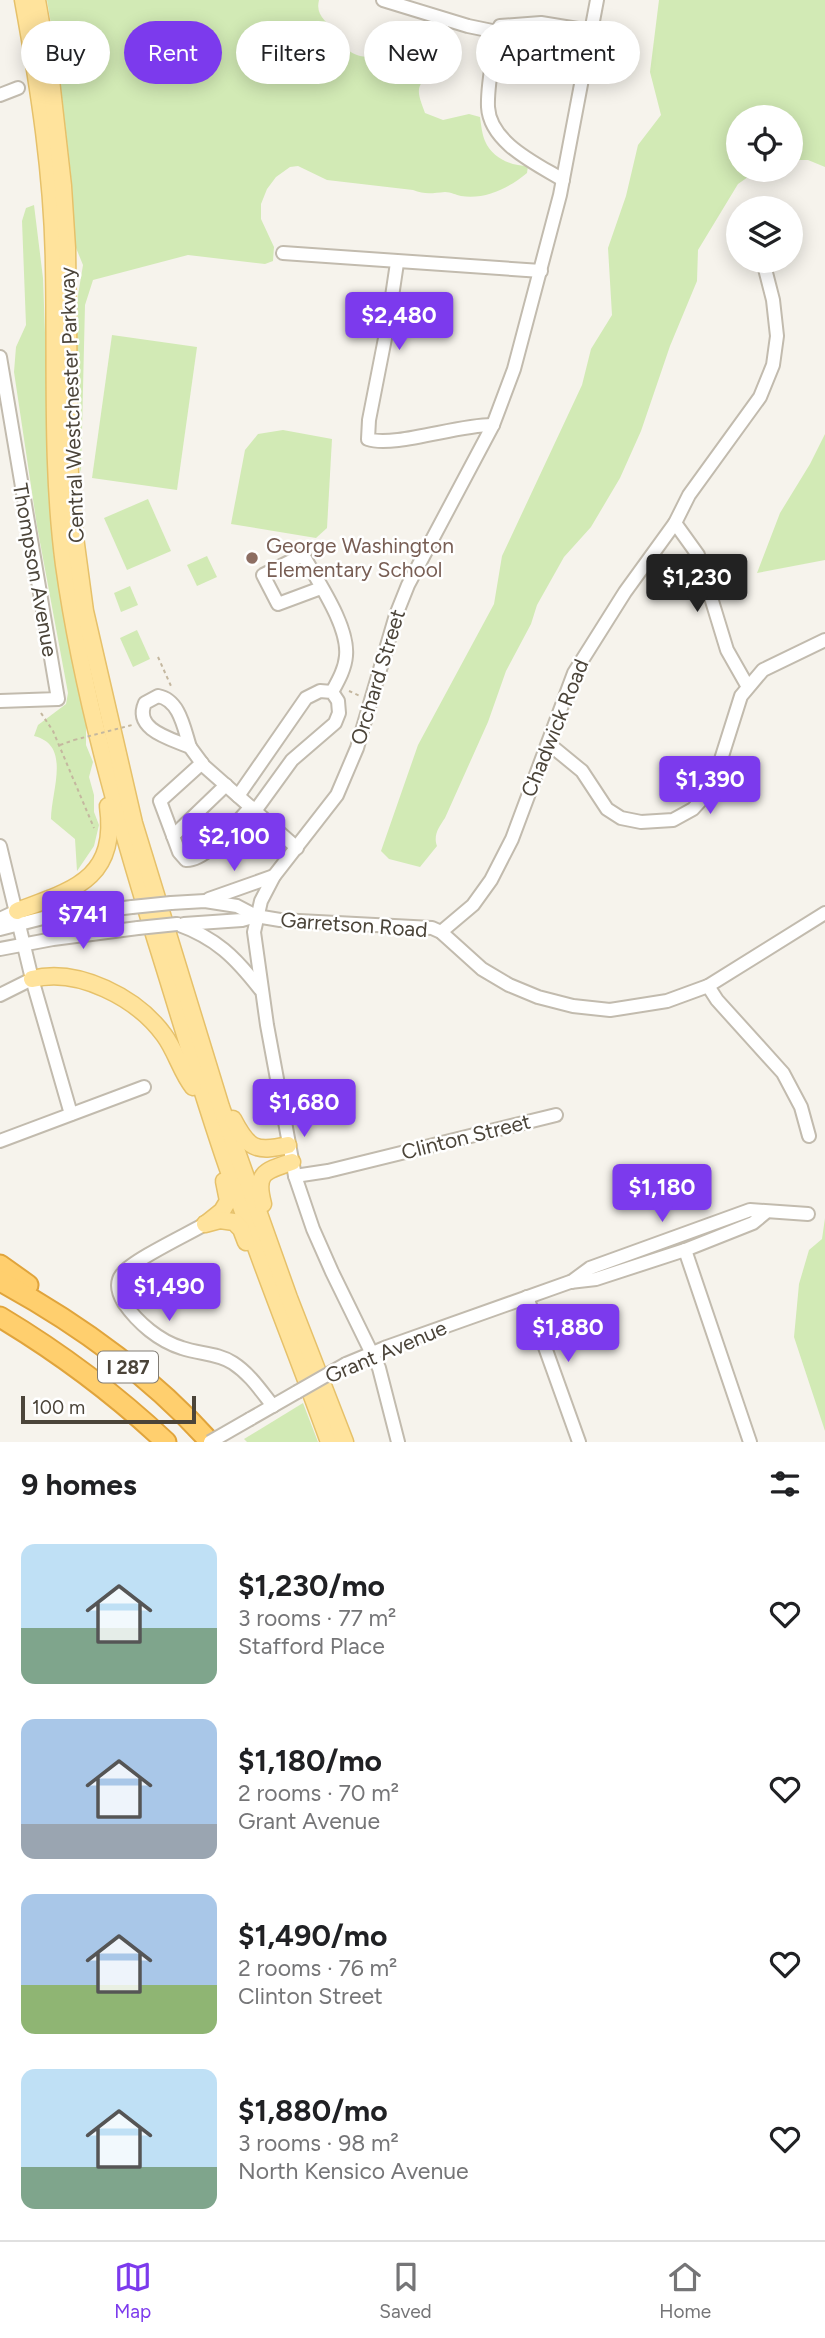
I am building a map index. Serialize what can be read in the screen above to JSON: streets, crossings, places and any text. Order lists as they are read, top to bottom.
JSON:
{
  "streets": {
    "highway": ["I 287"],
    "main road": ["Central Westchester Parkway"],
    "street": [
      "Thompson Avenue",
      "Orchard Street",
      "Chadwick Road",
      "Garretson Road",
      "Clinton Street",
      "Grant Avenue"
    ]
  },
  "crossings": [
    ["Orchard Street", "Garretson Road"],
    ["Chadwick Road", "Garretson Road"],
    ["Grant Avenue", "I 287"]
  ],
  "places": ["George Washington Elementary School"],
  "scale_bar": "100 m",
  "page": {
    "chip": [
      "Buy",
      "Rent",
      "Filters",
      "New",
      "Apartment"
    ],
    "price": [
      "$2,480",
      "$1,230",
      "$1,390",
      "$2,100",
      "$741",
      "$1,680",
      "$1,180",
      "$1,490",
      "$1,880"
    ],
    "scale": "100 m",
    "heading": "9 homes",
    "list": [
      {
        "name": "$1,230/mo",
        "note": "3 rooms · 77 m² · Stafford Place"
      },
      {
        "name": "$1,180/mo",
        "note": "2 rooms · 70 m² · Grant Avenue"
      },
      {
        "name": "$1,490/mo",
        "note": "2 rooms · 76 m² · Clinton Street"
      },
      {
        "name": "$1,880/mo",
        "note": "3 rooms · 98 m² · North Kensico Avenue"
      }
    ],
    "tabs": ["Map", "Saved", "Home"]
  }
}
